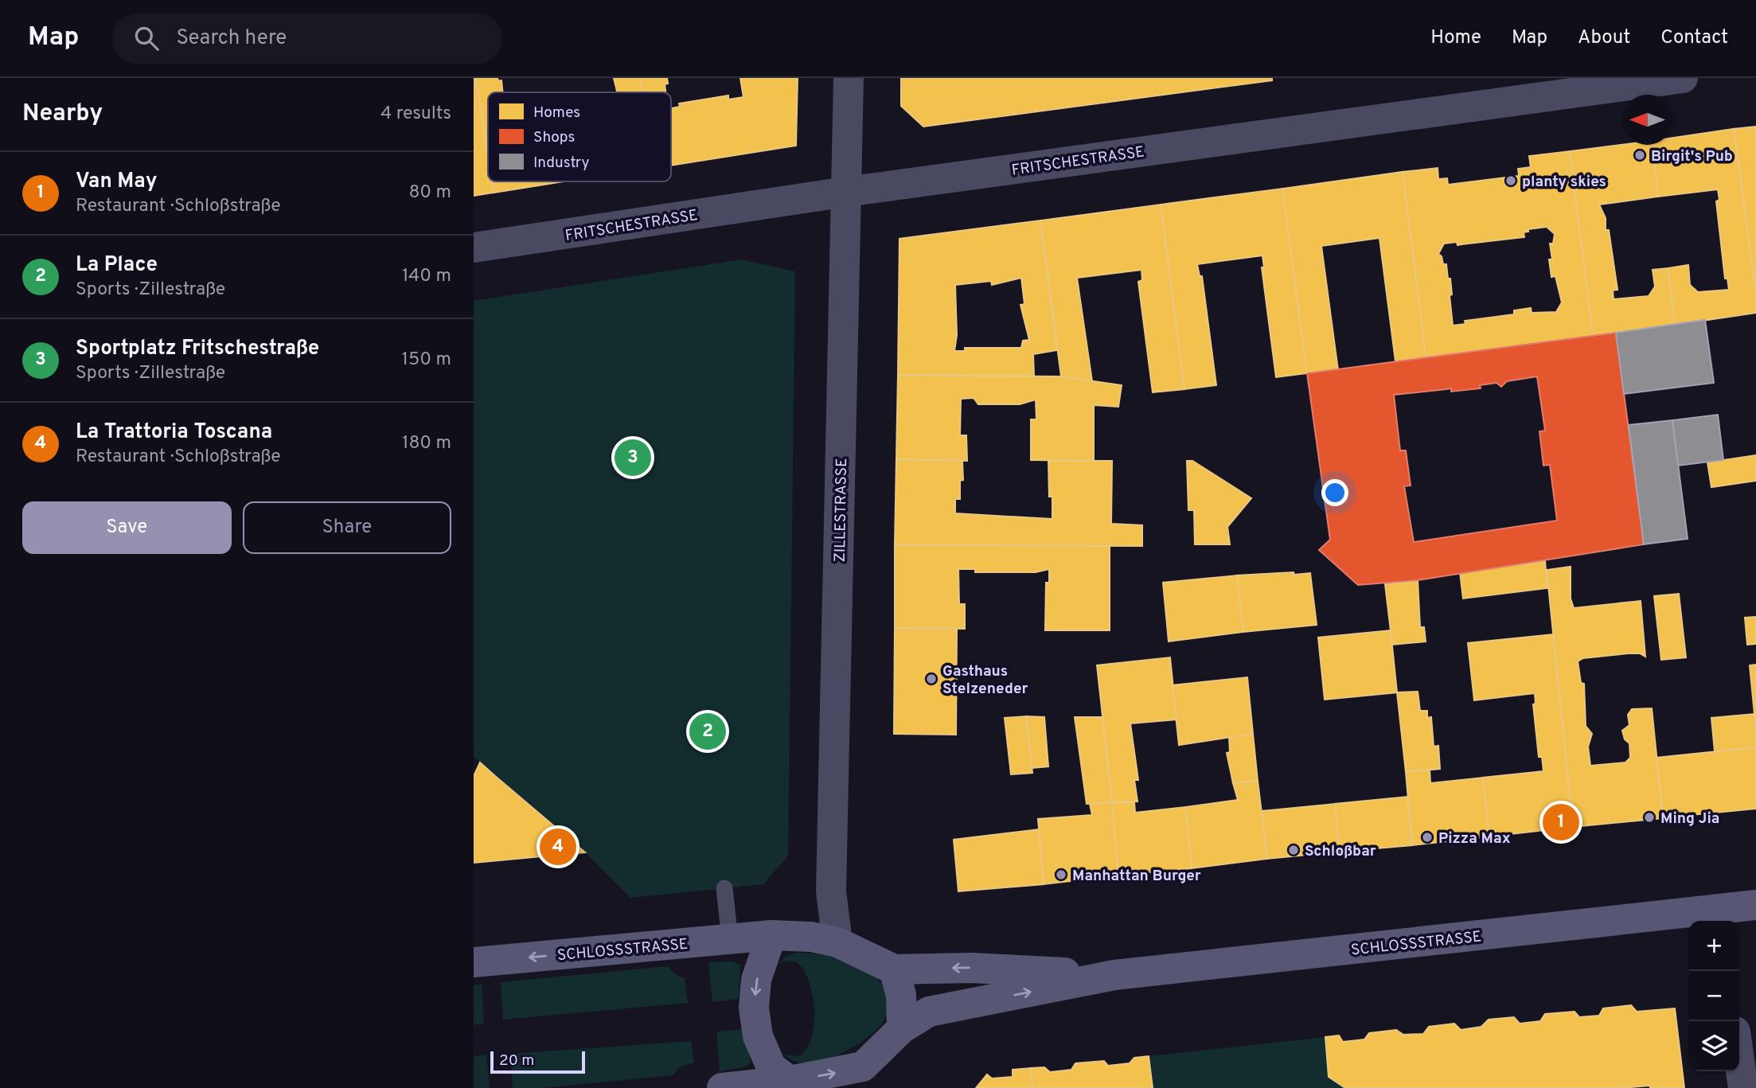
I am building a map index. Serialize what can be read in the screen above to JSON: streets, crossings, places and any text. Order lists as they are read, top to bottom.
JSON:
{
  "streets": {
    "street": ["FRITSCHESTRASSE", "ZILLESTRASSE", "SCHLOSSSTRASSE"]
  },
  "crossings": [
    ["FRITSCHESTRASSE", "ZILLESTRASSE"],
    ["ZILLESTRASSE", "SCHLOSSSTRASSE"]
  ],
  "places": [
    "Birgit's Pub",
    "planty skies",
    "Gasthaus Stelzeneder",
    "Ming Jia",
    "Pizza Max",
    "Schloßbar",
    "Manhattan Burger"
  ],
  "legend": ["Homes", "Shops", "Industry"],
  "scale_bar": "20 m",
  "north": "left",
  "page": {
    "header": "Map",
    "search": "Search here",
    "nav": [
      "Home",
      "Map",
      "About",
      "Contact"
    ],
    "heading": ["Nearby", "4 results"],
    "list": [
      {
        "mark": "1",
        "name": "Van May",
        "note": "Restaurant · Schloßstraße",
        "value": "80 m"
      },
      {
        "mark": "2",
        "name": "La Place",
        "note": "Sports · Zillestraße",
        "value": "140 m"
      },
      {
        "mark": "3",
        "name": "Sportplatz Fritschestraße",
        "note": "Sports · Zillestraße",
        "value": "150 m"
      },
      {
        "mark": "4",
        "name": "La Trattoria Toscana",
        "note": "Restaurant · Schloßstraße",
        "value": "180 m"
      }
    ],
    "pins": [
      "3",
      "2",
      "1",
      "4"
    ],
    "buttons": ["Save", "Share"],
    "map_buttons": ["+", "−"],
    "scale": "20 m"
  }
}
